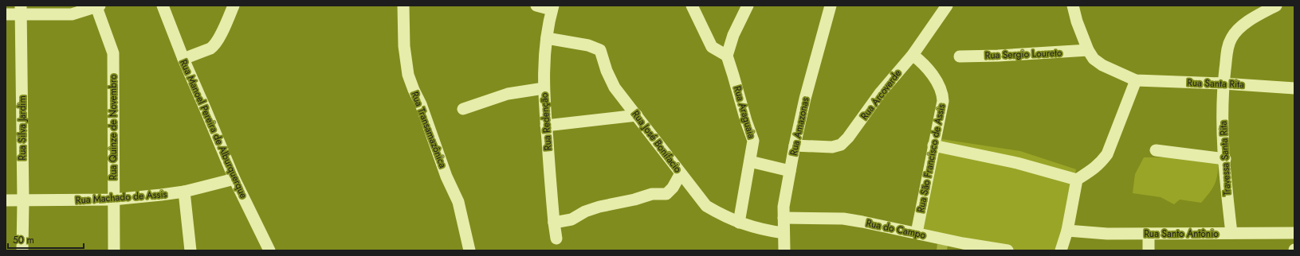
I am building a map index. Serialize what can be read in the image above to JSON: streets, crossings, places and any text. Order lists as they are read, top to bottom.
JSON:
{
  "streets": {
    "street": [
      "Rua Sergio Loureto",
      "Rua Santa Rita",
      "Rua Arcoverde",
      "Rua Araguaia",
      "Rua Redenção",
      "Rua Amazonas",
      "Rua Quinze de Novembro",
      "Rua Silva Jardim",
      "Rua Manoel Pereira de Alburquerque",
      "Rua Transamazônica",
      "Rua José Bonifacio",
      "Rua São Francisco de Assis",
      "Travessa Santa Rita",
      "Rua Machado de Assis",
      "Rua do Campo",
      "Rua Santo Antônio"
    ]
  },
  "crossings": [
    ["Rua Santa Rita", "Travessa Santa Rita"],
    ["Rua Arcoverde", "Rua Amazonas"],
    ["Rua Arcoverde", "Rua São Francisco de Assis"],
    ["Rua Araguaia", "Rua José Bonifacio"],
    ["Rua Redenção", "Rua José Bonifacio"],
    ["Rua Amazonas", "Rua José Bonifacio"],
    ["Rua Amazonas", "Rua do Campo"],
    ["Rua Quinze de Novembro", "Rua Machado de Assis"],
    ["Rua Silva Jardim", "Rua Machado de Assis"],
    ["Rua Manoel Pereira de Alburquerque", "Rua Machado de Assis"],
    ["Rua São Francisco de Assis", "Rua do Campo"],
    ["Travessa Santa Rita", "Rua Santo Antônio"]
  ],
  "scale_bar": "50 m"
}
